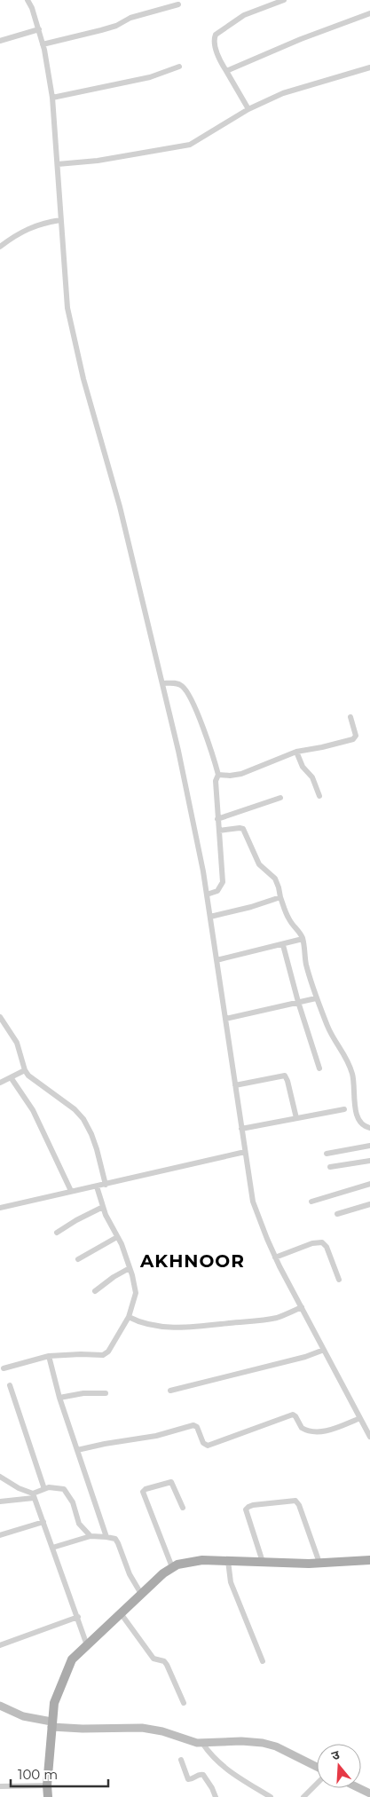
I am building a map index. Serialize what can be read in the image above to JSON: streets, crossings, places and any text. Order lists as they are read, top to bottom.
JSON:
{
  "districts": ["AKHNOOR"],
  "scale_bar": "100 m",
  "north": "top"
}
